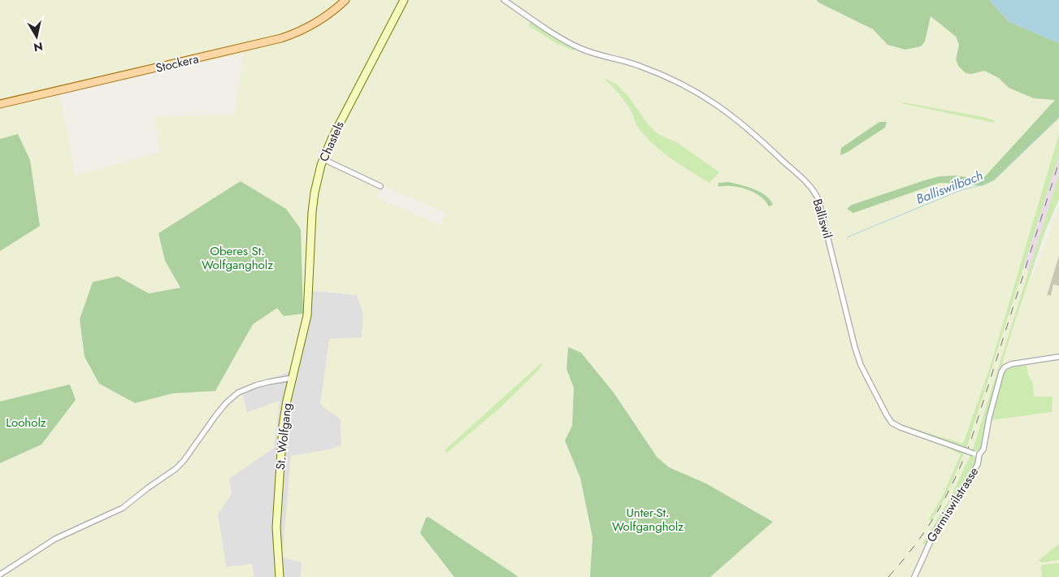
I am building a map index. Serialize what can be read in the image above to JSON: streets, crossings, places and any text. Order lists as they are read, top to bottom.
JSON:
{
  "streets": {
    "main road": ["Stockera", "Chastels", "St. Wolfgang"],
    "street": ["Balliswil", "Garmiswilstrasse"]
  },
  "crossings": [
    ["Chastels", "St. Wolfgang"],
    ["Balliswil", "Garmiswilstrasse"]
  ],
  "water": ["Balliswilbach"],
  "parks": ["Oberes St. Wolfgangholz", "Looholz", "Unter-St. Wolfgangholz"],
  "north": "bottom"
}
